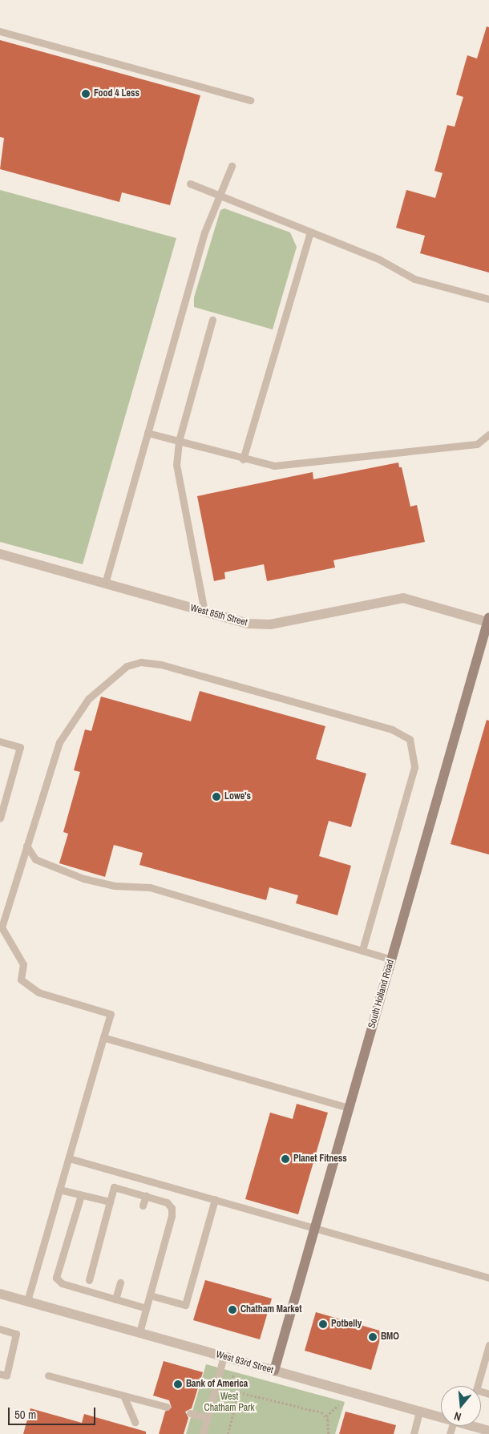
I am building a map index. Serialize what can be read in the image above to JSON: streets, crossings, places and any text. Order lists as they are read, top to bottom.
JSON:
{
  "streets": {
    "main road": ["South Holland Road"],
    "street": ["West 85th Street", "West 83rd Street"]
  },
  "crossings": [
    ["West 85th Street", "South Holland Road"],
    ["South Holland Road", "West 83rd Street"]
  ],
  "parks": ["West Chatham Park"],
  "places": [
    "Food 4 Less",
    "Lowe's",
    "Planet Fitness",
    "Chatham Market",
    "Potbelly",
    "BMO",
    "Bank of America"
  ],
  "scale_bar": "50 m",
  "north": "bottom"
}
